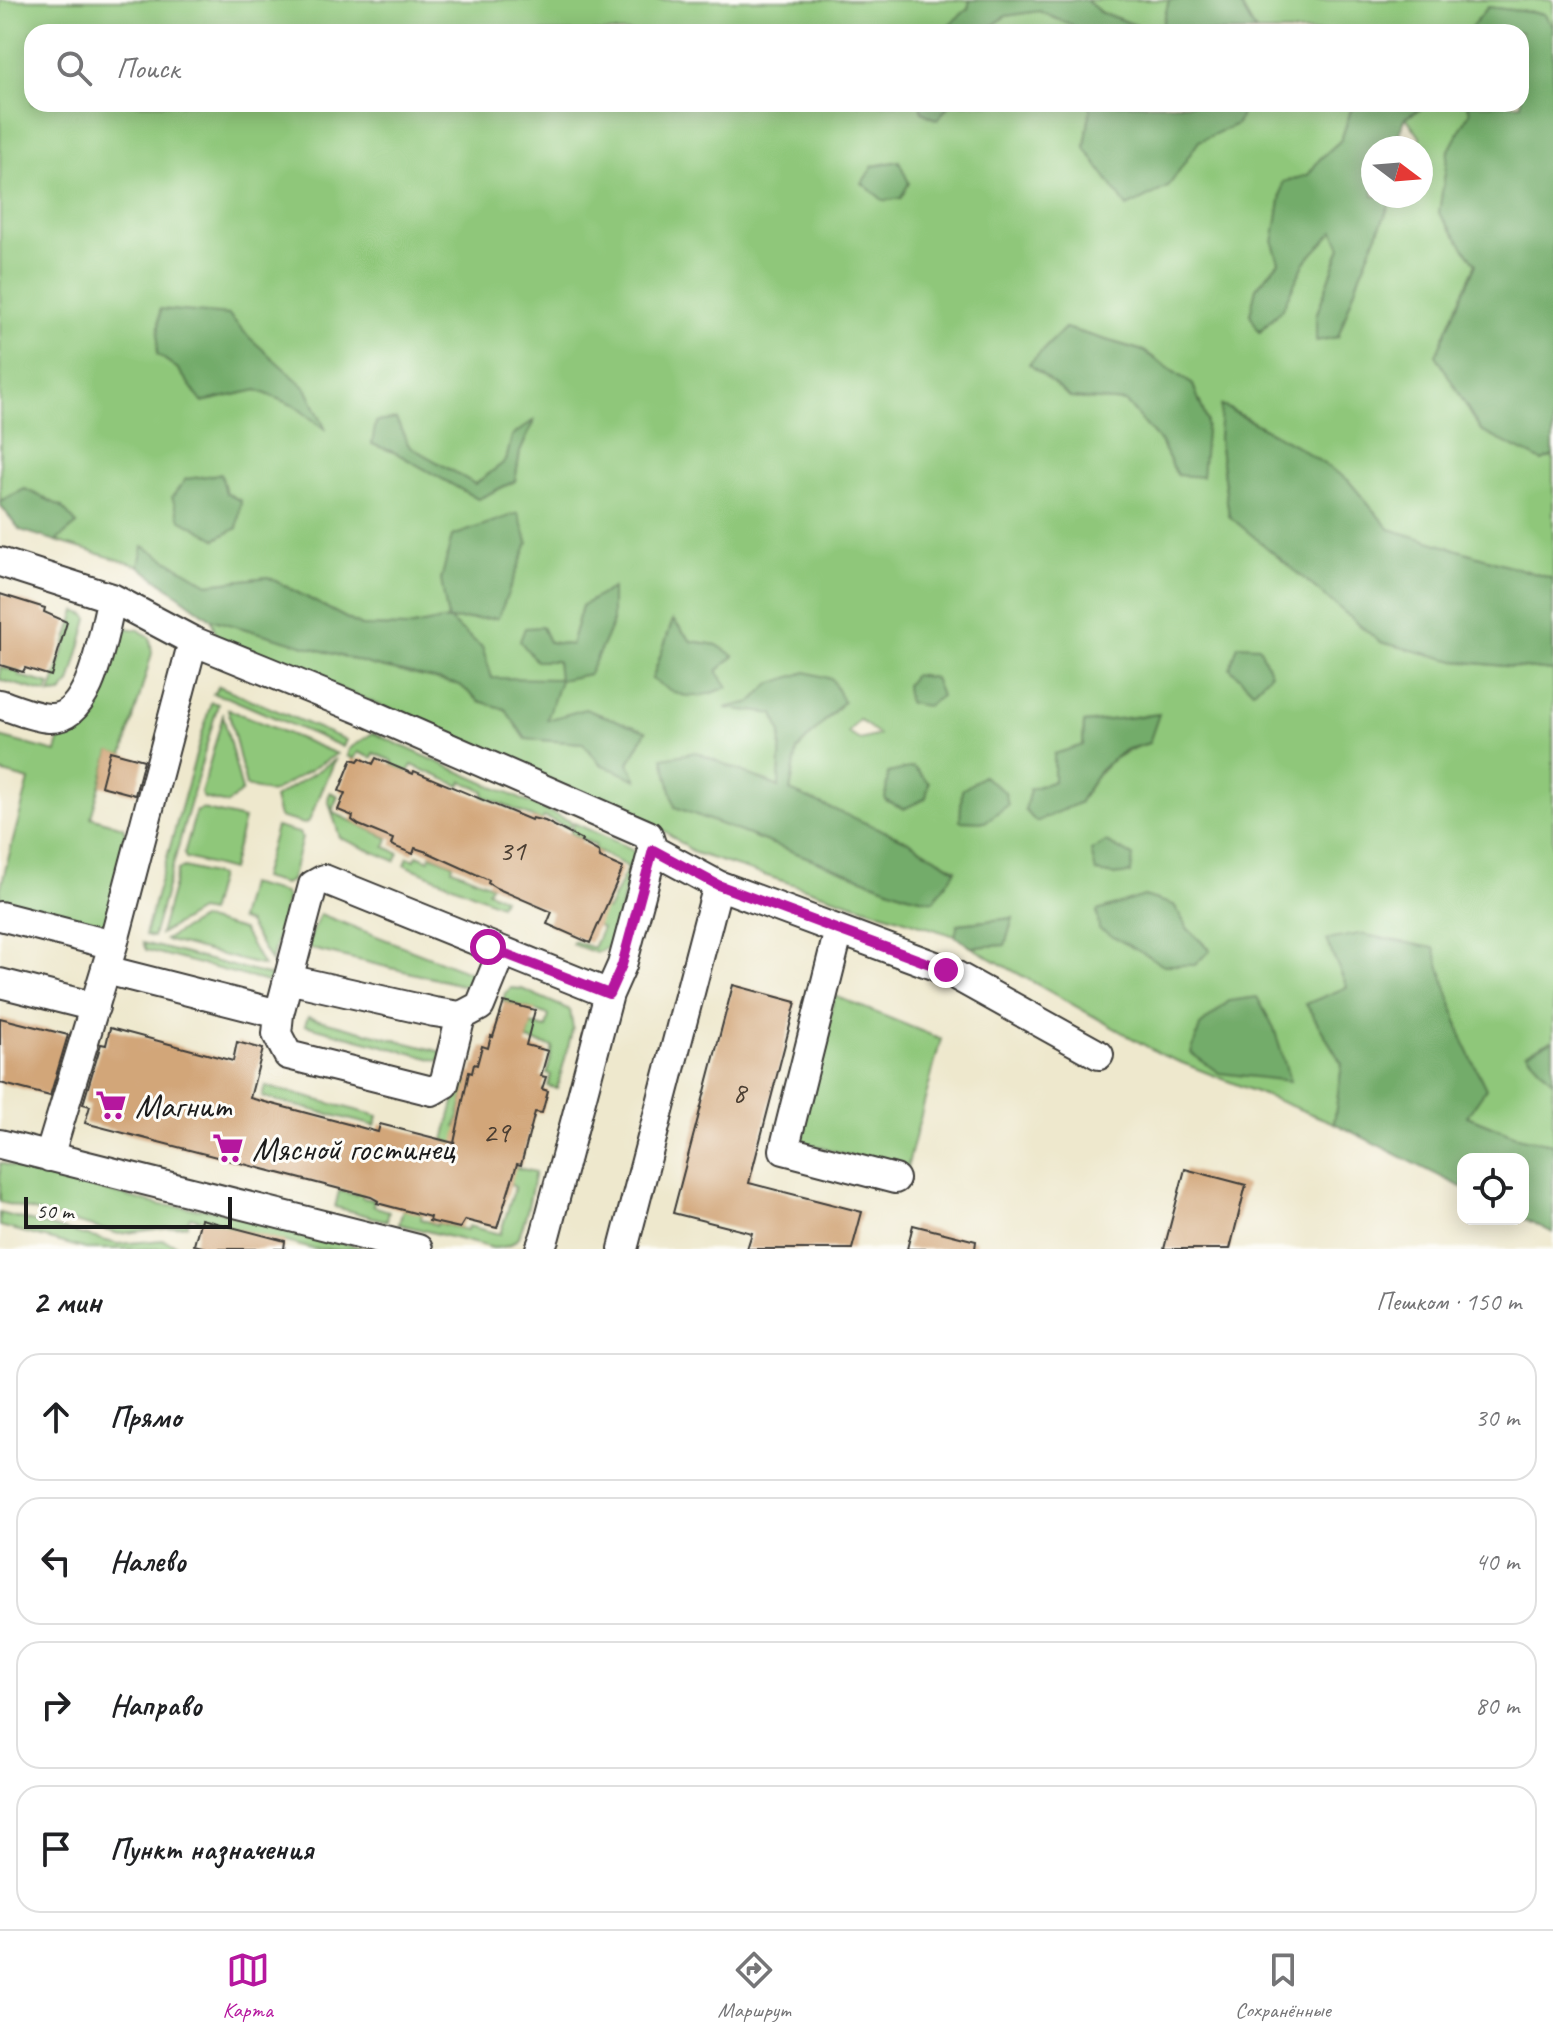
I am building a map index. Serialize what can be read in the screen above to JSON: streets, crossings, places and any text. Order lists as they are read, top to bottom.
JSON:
{
  "places": {
    "supermarket": ["Магнит", "Мясной гостинец"]
  },
  "house_numbers": ["31", "8", "29"],
  "scale_bar": "50 m",
  "north": "right",
  "page": {
    "search": "Поиск",
    "scale": "50 m",
    "heading": ["2 мин", "Пешком · 150 m"],
    "list": [
      ["Прямо", "30 m"],
      ["Налево", "40 m"],
      ["Направо", "80 m"],
      "Пункт назначения"
    ],
    "nav": ["Карта", "Маршрут", "Сохранённые"]
  }
}
